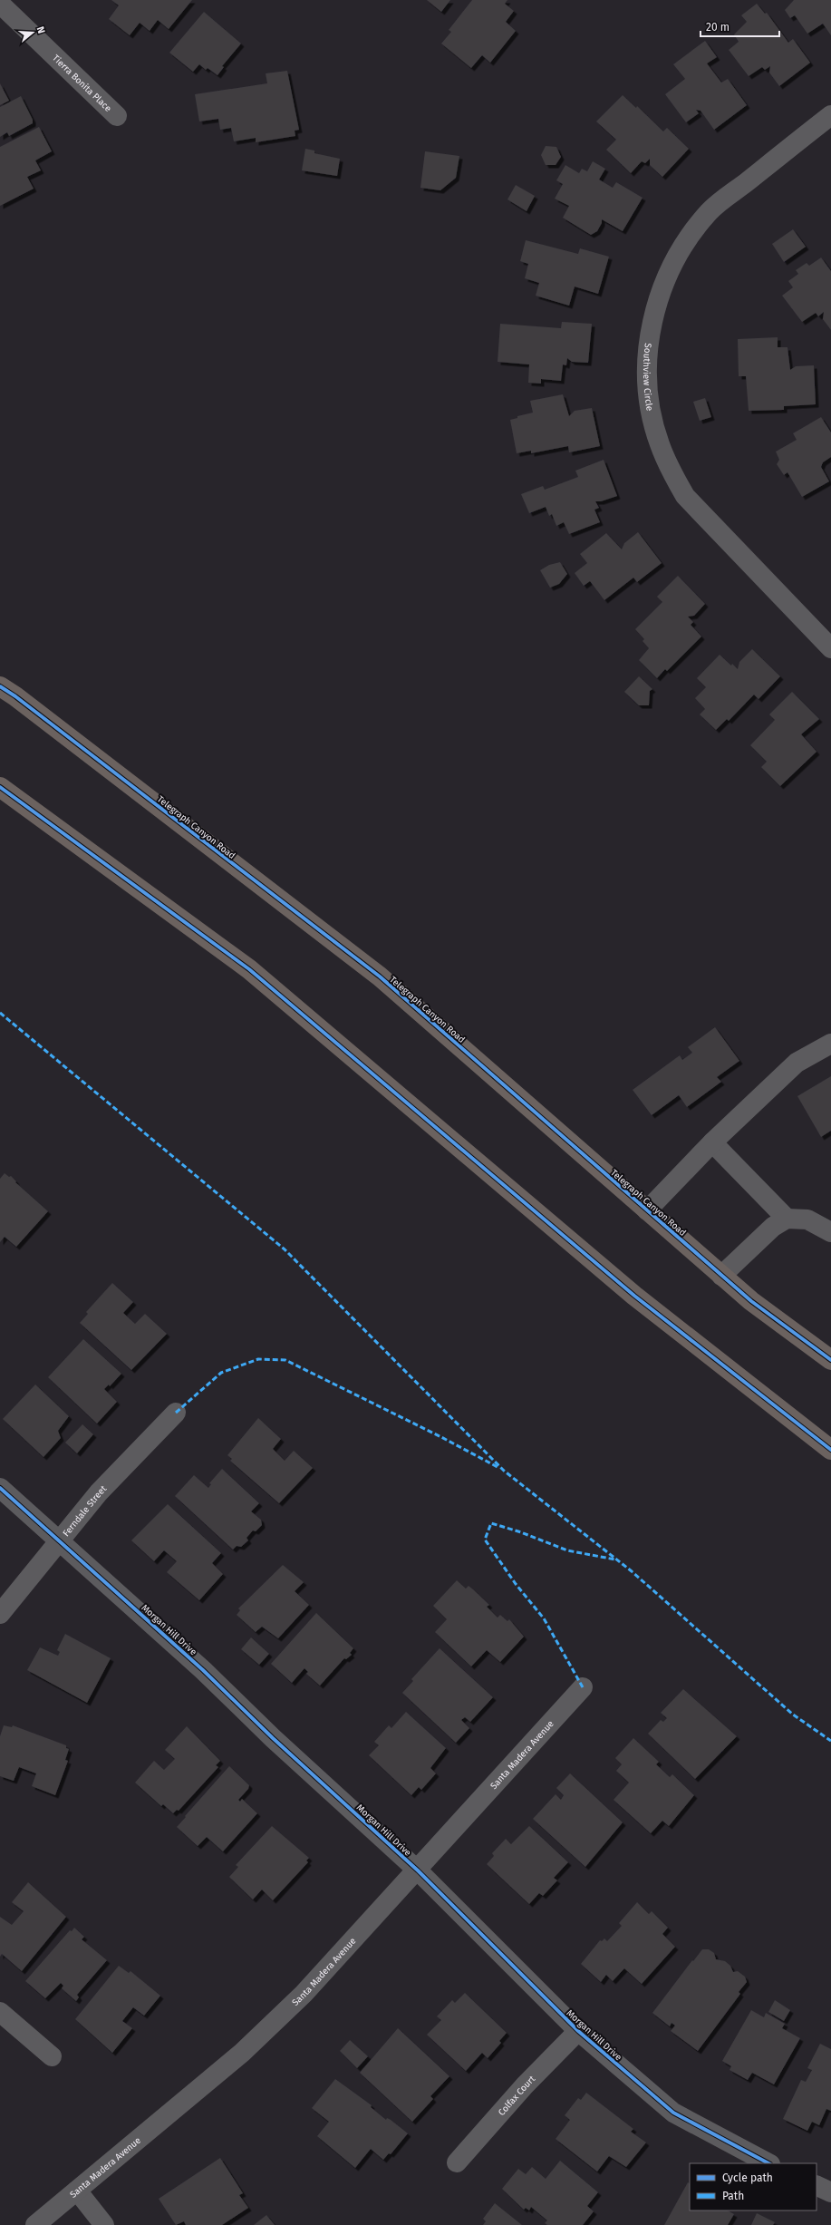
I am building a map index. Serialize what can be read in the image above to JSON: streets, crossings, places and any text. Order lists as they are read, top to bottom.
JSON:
{
  "streets": {
    "main road": ["Telegraph Canyon Road"],
    "street": [
      "Tierra Bonita Place",
      "Southview Circle",
      "Ferndale Street",
      "Morgan Hill Drive",
      "Santa Madera Avenue",
      "Colfax Court"
    ]
  },
  "crossings": [
    ["Ferndale Street", "Morgan Hill Drive"],
    ["Morgan Hill Drive", "Santa Madera Avenue"],
    ["Morgan Hill Drive", "Colfax Court"]
  ],
  "legend": ["Cycle path", "Path"],
  "scale_bar": "20 m",
  "north": "right"
}
